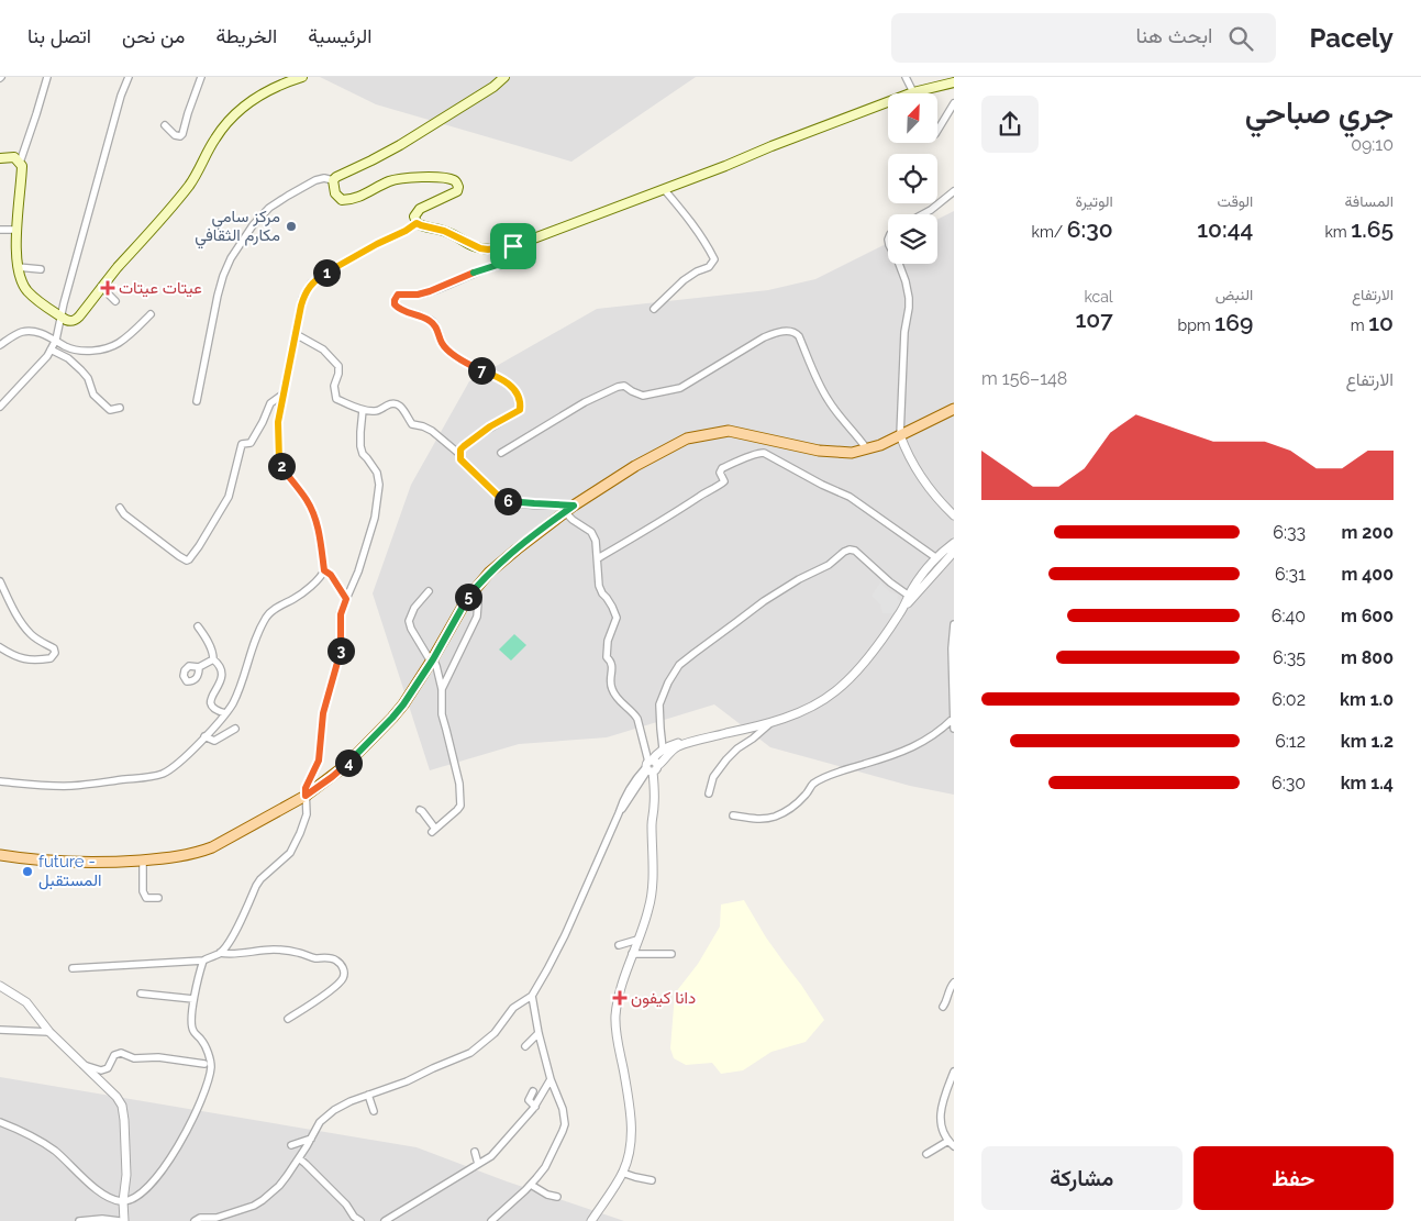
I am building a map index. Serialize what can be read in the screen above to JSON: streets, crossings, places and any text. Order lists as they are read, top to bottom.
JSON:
{
  "places": {
    "other": ["مركز سامي مكارم الثقافي", "future - المستقبل"],
    "health": ["عيتات عيتات", "دانا كيفون"]
  },
  "north": "top right",
  "page": {
    "header": "Pacely",
    "search": "ابحث هنا",
    "nav": [
      "الرئيسية",
      "الخريطة",
      "من نحن",
      "اتصل بنا"
    ],
    "heading": ["جري صباحي", "09:10"],
    "stats": [
      ["المسافة", "1.65 km"],
      ["الوقت", "10:44"],
      ["الوتيرة", "6:30 /km"],
      ["الارتفاع", "10 m"],
      ["النبض", "169 bpm"],
      ["kcal", "107"]
    ],
    "pins": [
      "1",
      "7",
      "2",
      "6",
      "5",
      "3",
      "4"
    ],
    "chart": ["الارتفاع", "148–156 m"],
    "list": [
      {
        "name": "200 m",
        "note": "6:33"
      },
      {
        "name": "400 m",
        "note": "6:31"
      },
      {
        "name": "600 m",
        "note": "6:40"
      },
      {
        "name": "800 m",
        "note": "6:35"
      },
      {
        "name": "1.0 km",
        "note": "6:02"
      },
      {
        "name": "1.2 km",
        "note": "6:12"
      },
      {
        "name": "1.4 km",
        "note": "6:30"
      }
    ],
    "buttons": ["حفظ", "مشاركة"]
  }
}
